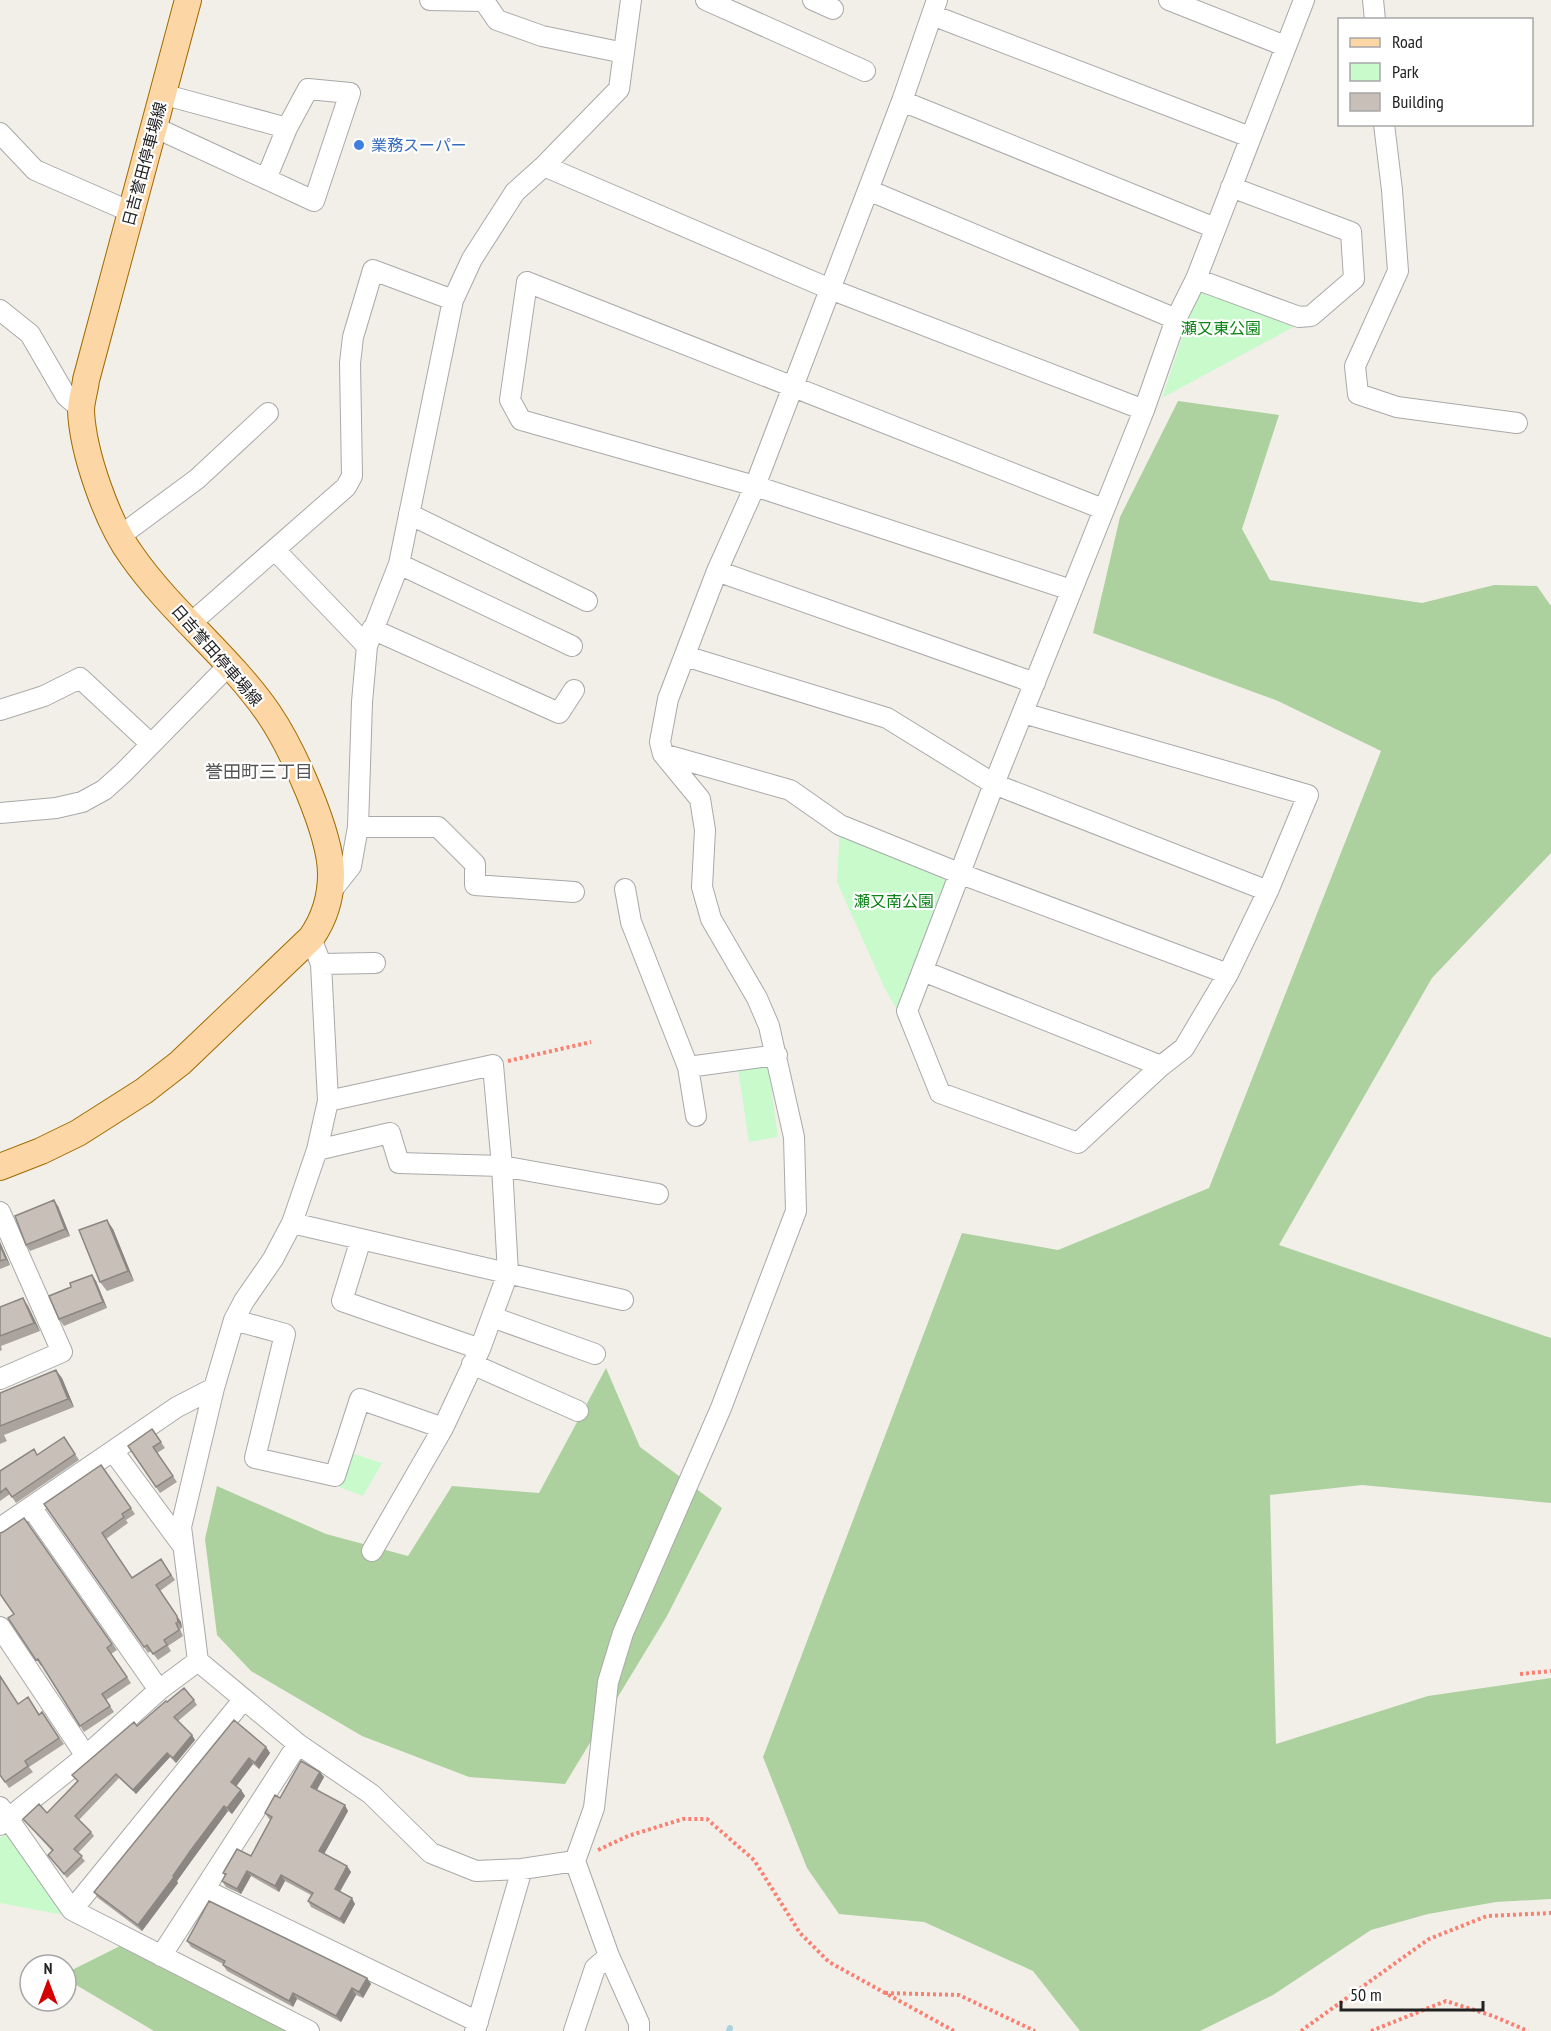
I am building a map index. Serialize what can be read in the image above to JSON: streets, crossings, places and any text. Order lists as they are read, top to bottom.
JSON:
{
  "streets": {
    "main road": ["日吉誉田停車場線"]
  },
  "districts": ["誉田町三丁目"],
  "parks": ["瀬又東公園", "瀬又南公園"],
  "places": ["業務スーパー"],
  "legend": ["Road", "Park", "Building"],
  "scale_bar": "50 m",
  "north": "top"
}
